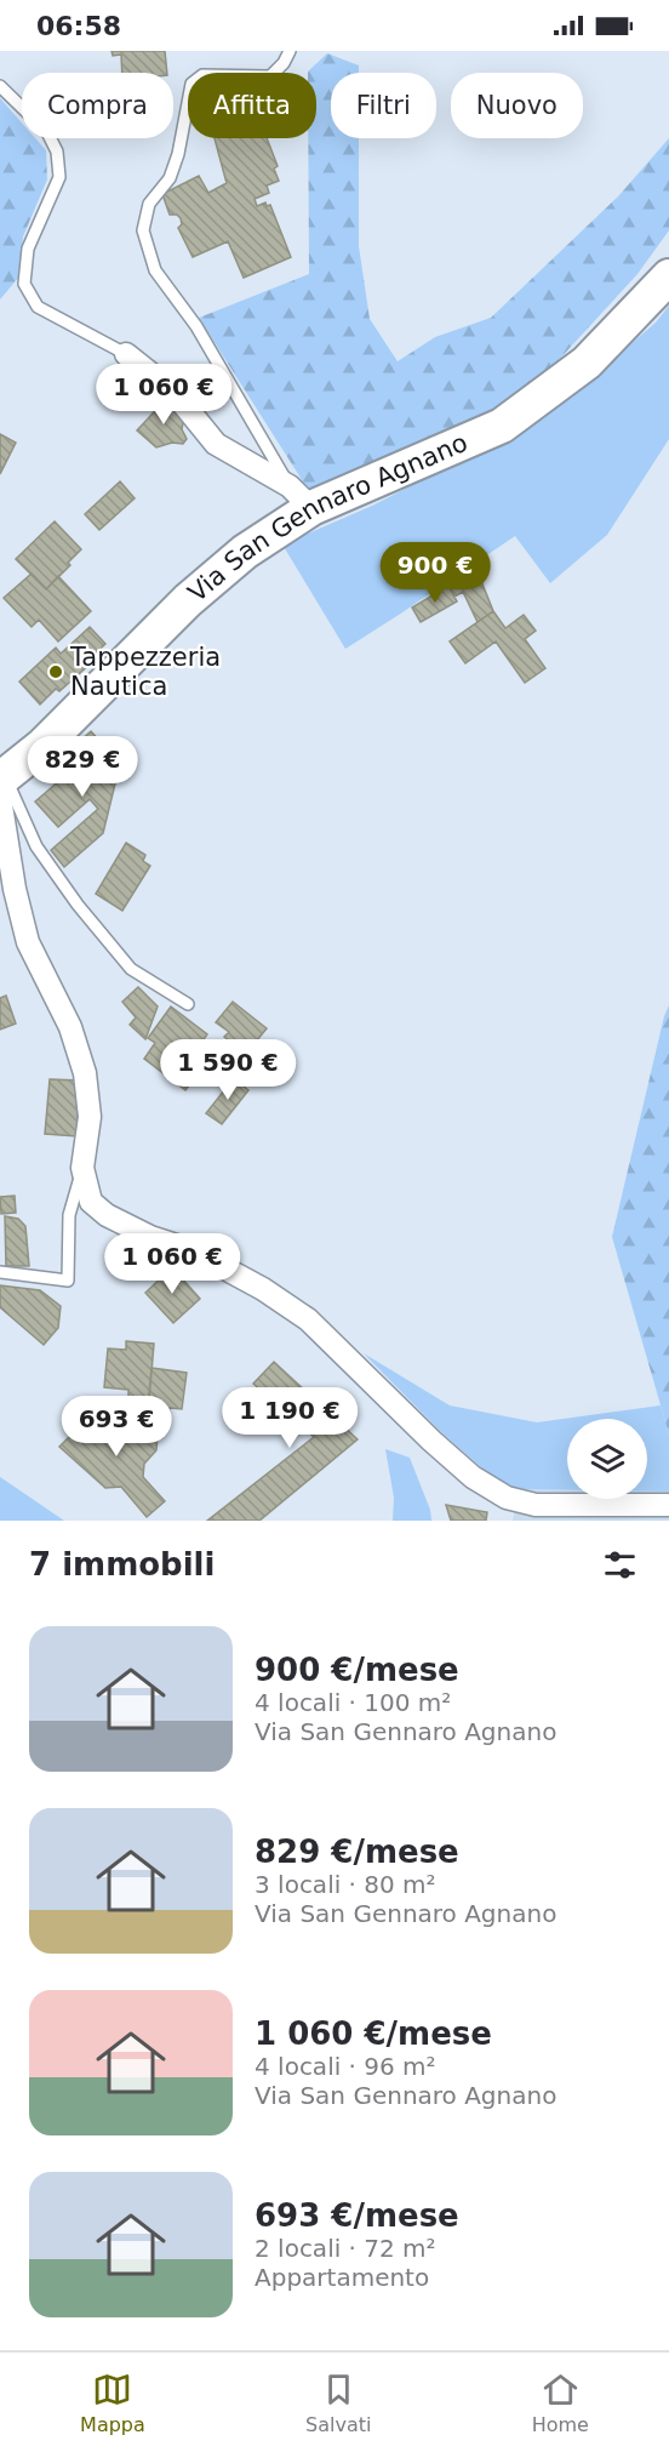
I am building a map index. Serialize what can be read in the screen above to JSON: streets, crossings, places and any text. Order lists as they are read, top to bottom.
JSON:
{
  "streets": {
    "main road": ["Via San Gennaro Agnano"]
  },
  "places": ["Tappezzeria Nautica"],
  "page": {
    "status": "06:58",
    "chip": [
      "Compra",
      "Affitta",
      "Filtri",
      "Nuovo"
    ],
    "price": [
      "1 060 €",
      "900 €",
      "829 €",
      "1 590 €",
      "1 060 €",
      "1 190 €",
      "693 €"
    ],
    "heading": "7 immobili",
    "list": [
      {
        "name": "900 €/mese",
        "note": "4 locali · 100 m² · Via San Gennaro Agnano"
      },
      {
        "name": "829 €/mese",
        "note": "3 locali · 80 m² · Via San Gennaro Agnano"
      },
      {
        "name": "1 060 €/mese",
        "note": "4 locali · 96 m² · Via San Gennaro Agnano"
      },
      {
        "name": "693 €/mese",
        "note": "2 locali · 72 m² · Appartamento"
      }
    ],
    "tabs": ["Mappa", "Salvati", "Home"]
  }
}
